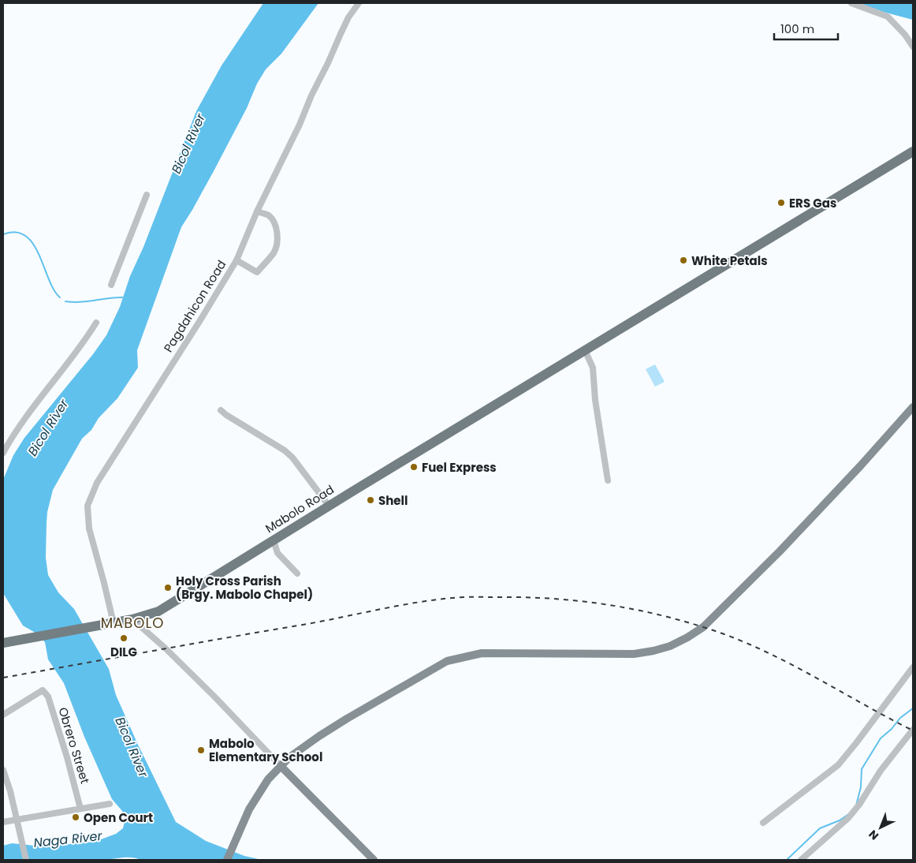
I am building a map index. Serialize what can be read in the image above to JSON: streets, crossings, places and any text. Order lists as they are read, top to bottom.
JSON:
{
  "streets": {
    "highway": ["Mabolo Road"],
    "street": ["Pagdahicon Road", "Obrero Street"]
  },
  "crossings": [
    ["Pagdahicon Road", "Mabolo Road"]
  ],
  "districts": ["MABOLO"],
  "water": ["Bicol River", "Naga River"],
  "places": [
    "ERS Gas",
    "White Petals",
    "Fuel Express",
    "Shell",
    "Holy Cross Parish (Brgy. Mabolo Chapel)",
    "DILG",
    "Mabolo Elementary School",
    "Open Court"
  ],
  "scale_bar": "100 m",
  "north": "bottom left"
}
